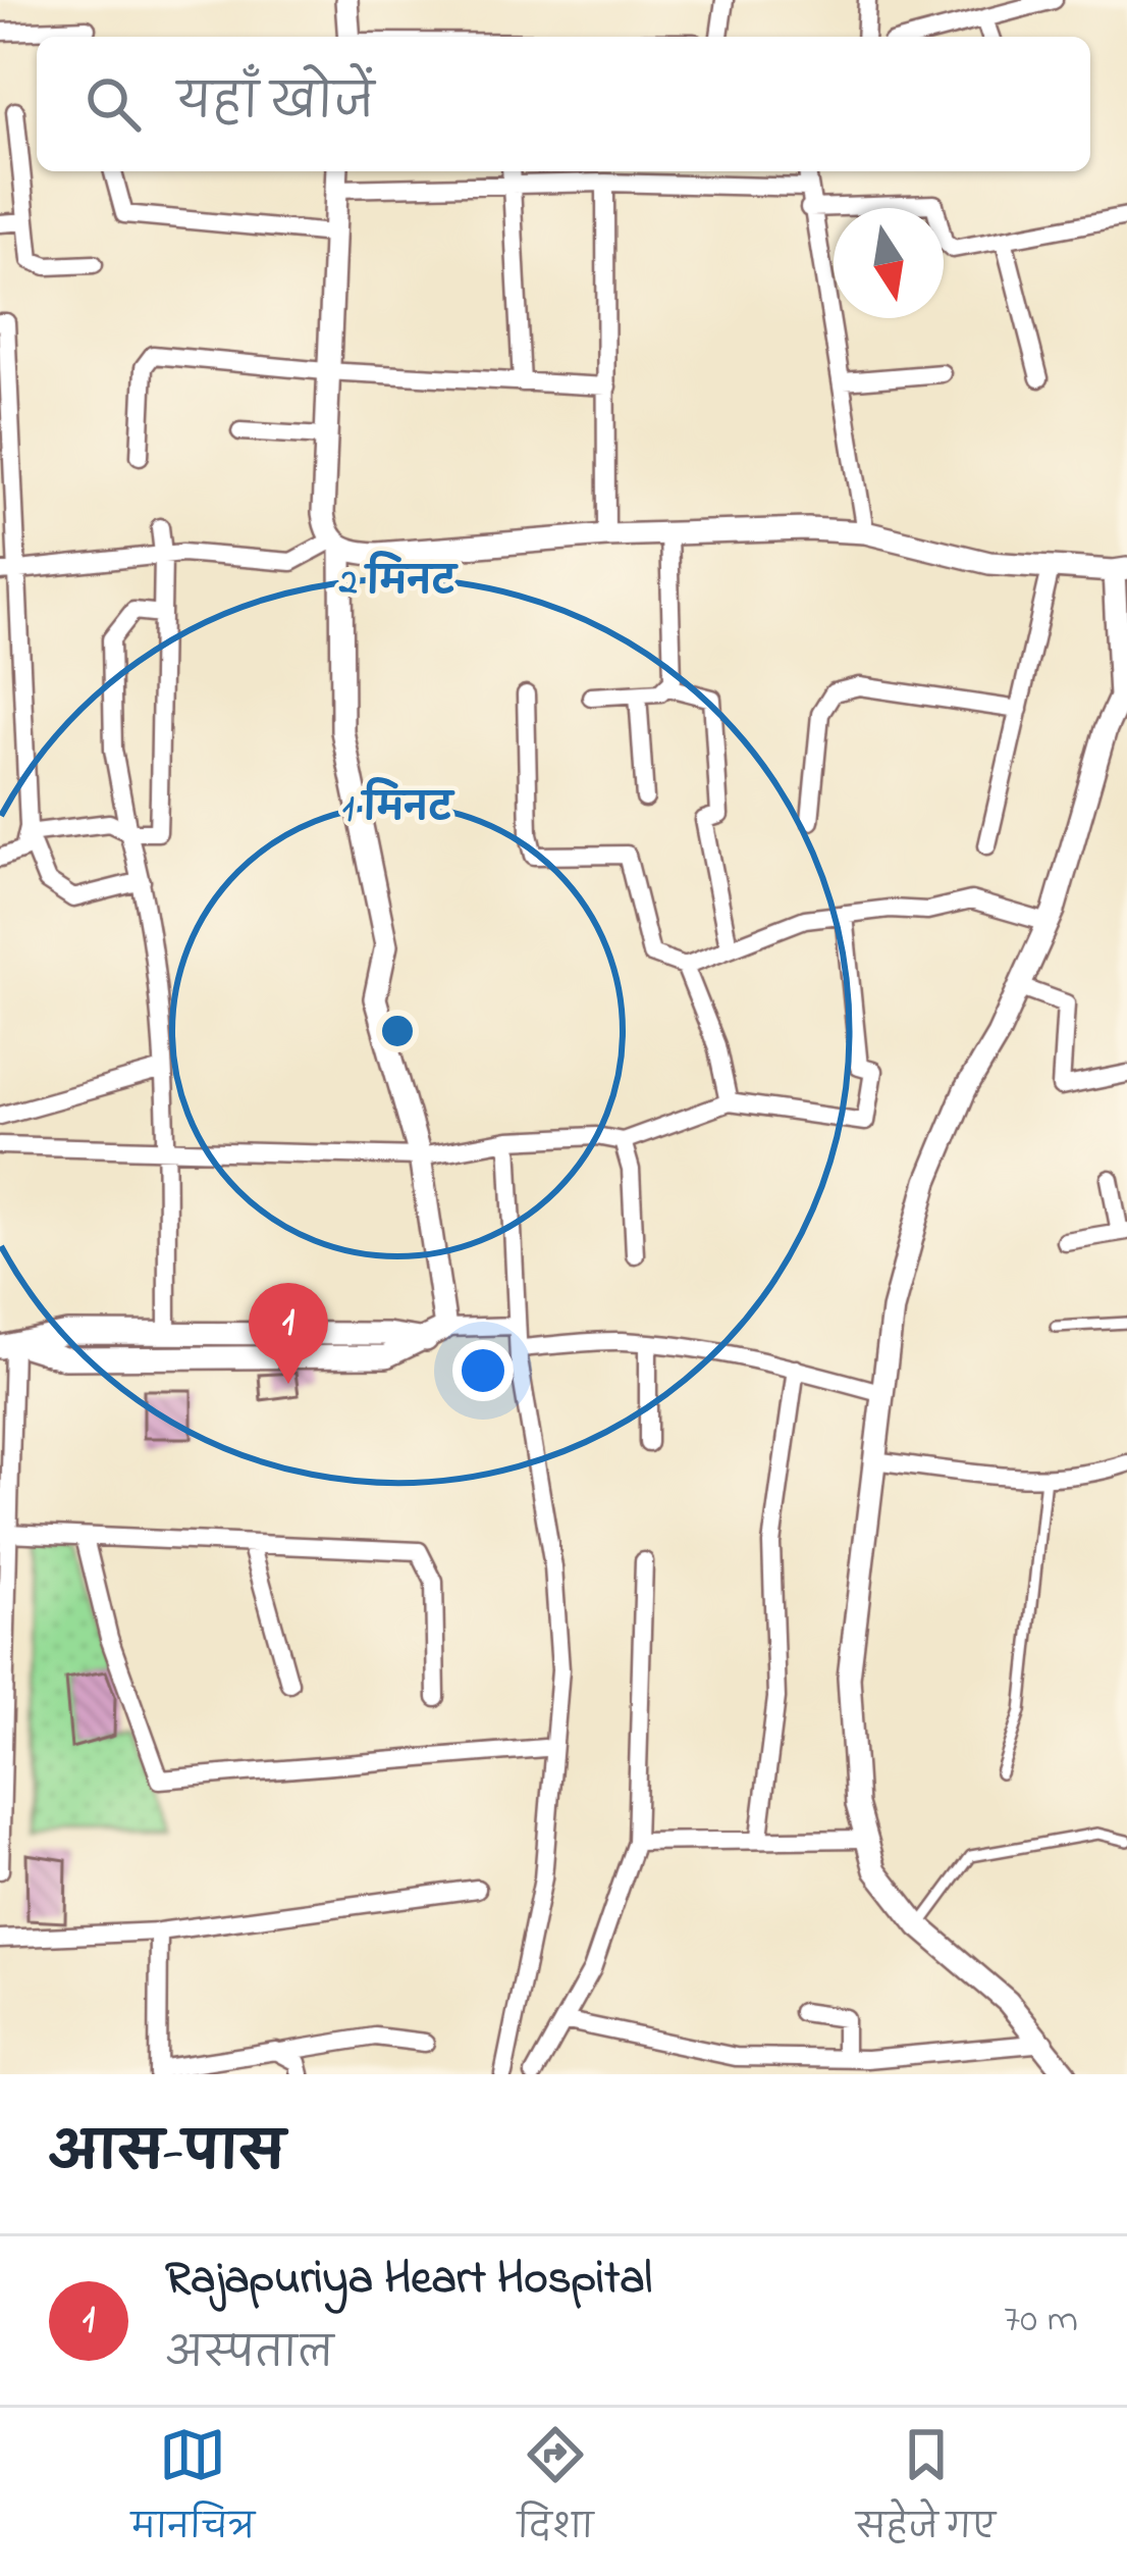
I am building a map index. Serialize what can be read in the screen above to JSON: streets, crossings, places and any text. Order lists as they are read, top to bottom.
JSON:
{
  "north": "bottom",
  "page": {
    "search": "यहाँ खोजें",
    "pins": "1",
    "heading": "आस-पास",
    "list": [
      {
        "mark": "1",
        "name": "Rajapuriya Heart Hospital",
        "note": "अस्पताल",
        "value": "70 m"
      }
    ],
    "nav": ["मानचित्र", "दिशा", "सहेजे गए"]
  },
  "rings": ["2 मिनट", "1 मिनट"]
}
